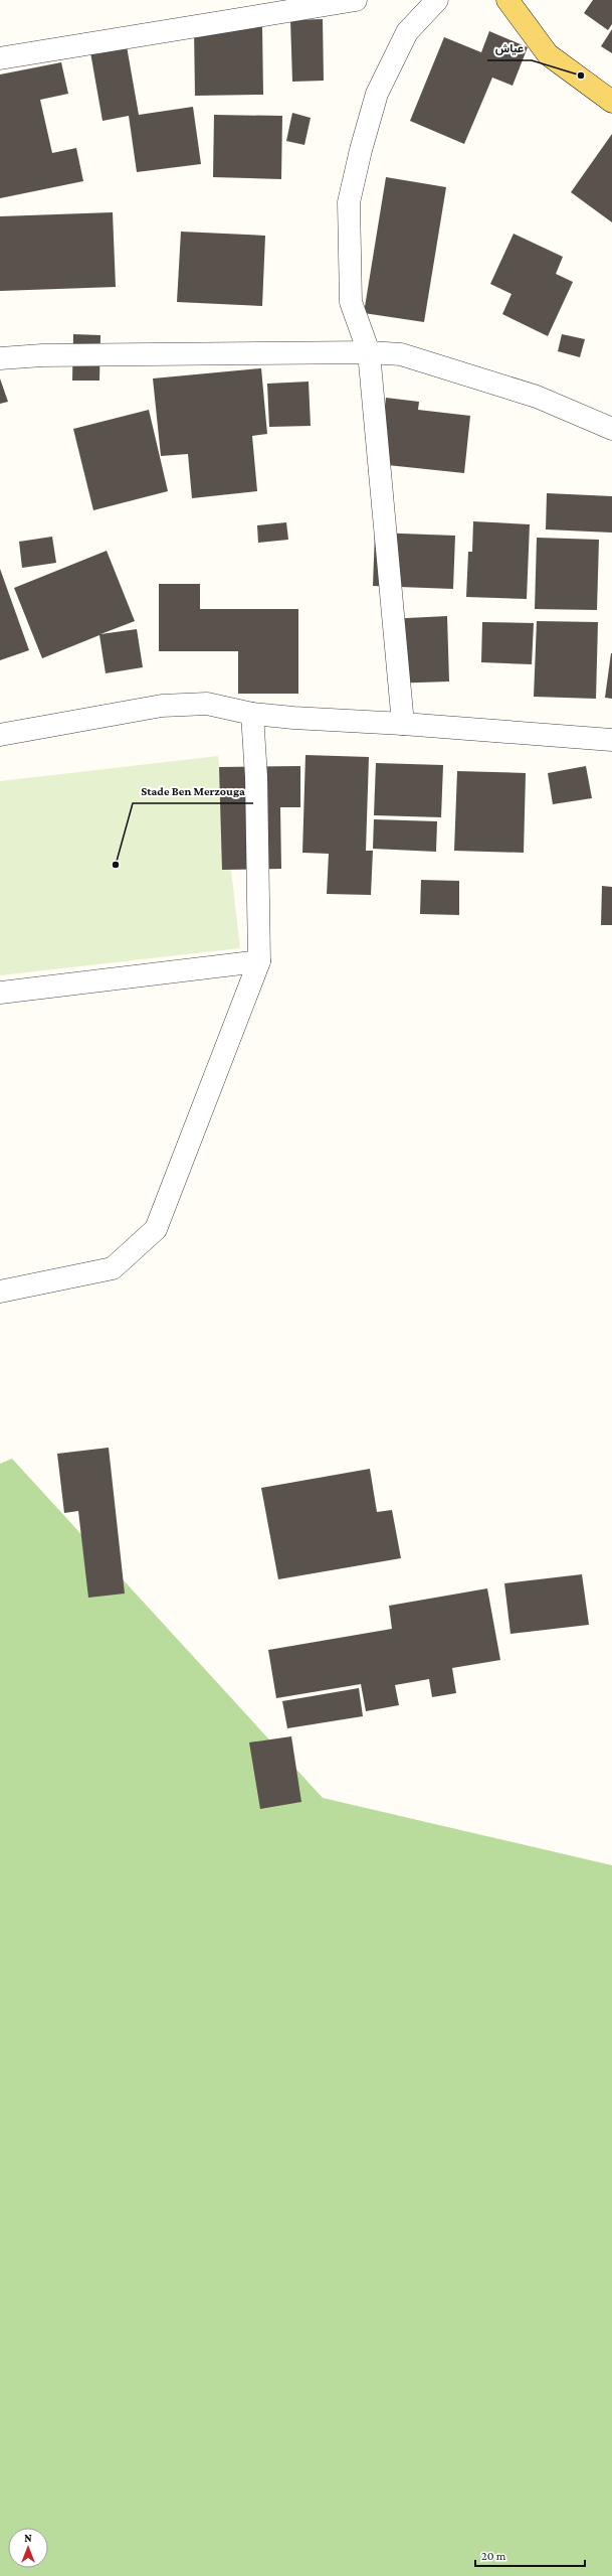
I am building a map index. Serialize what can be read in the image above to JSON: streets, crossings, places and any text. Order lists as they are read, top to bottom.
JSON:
{
  "places": ["عياش", "Stade Ben Merzouga"],
  "scale_bar": "20 m",
  "north": "top"
}
